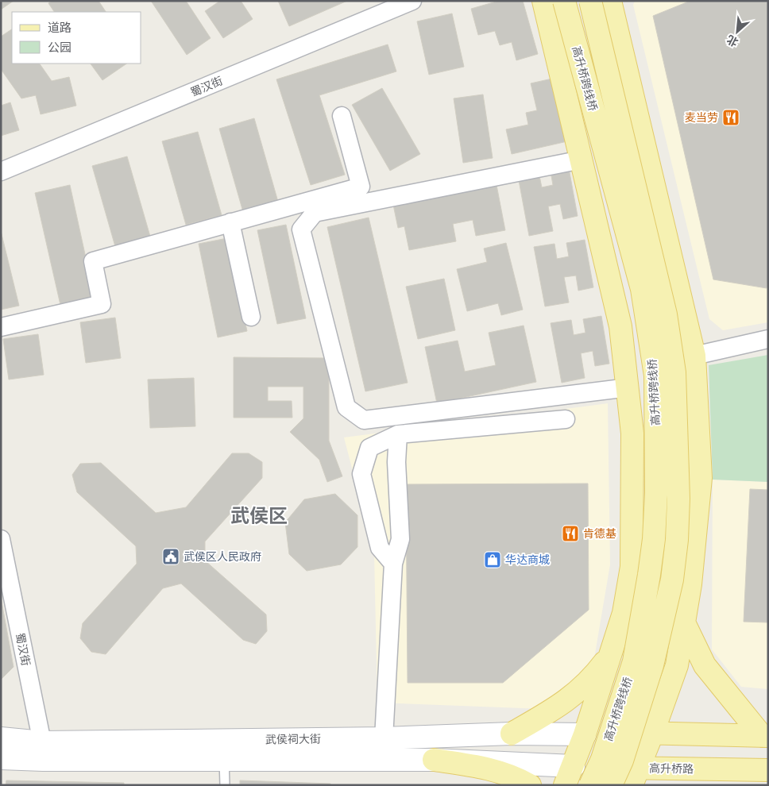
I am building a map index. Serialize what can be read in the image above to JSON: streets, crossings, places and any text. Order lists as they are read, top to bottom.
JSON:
{
  "streets": {
    "main road": ["高升桥跨线桥", "武侯祠大街", "高升桥路"],
    "street": ["蜀汉街"]
  },
  "crossings": [
    ["蜀汉街", "武侯祠大街"],
    ["武侯祠大街", "高升桥路"]
  ],
  "districts": ["武侯区"],
  "places": {
    "restaurant": ["麦当劳", "肯德基"],
    "public building": ["武侯区人民政府"],
    "shop": ["华达商城"]
  },
  "legend": ["道路", "公园"],
  "north": "bottom left"
}
